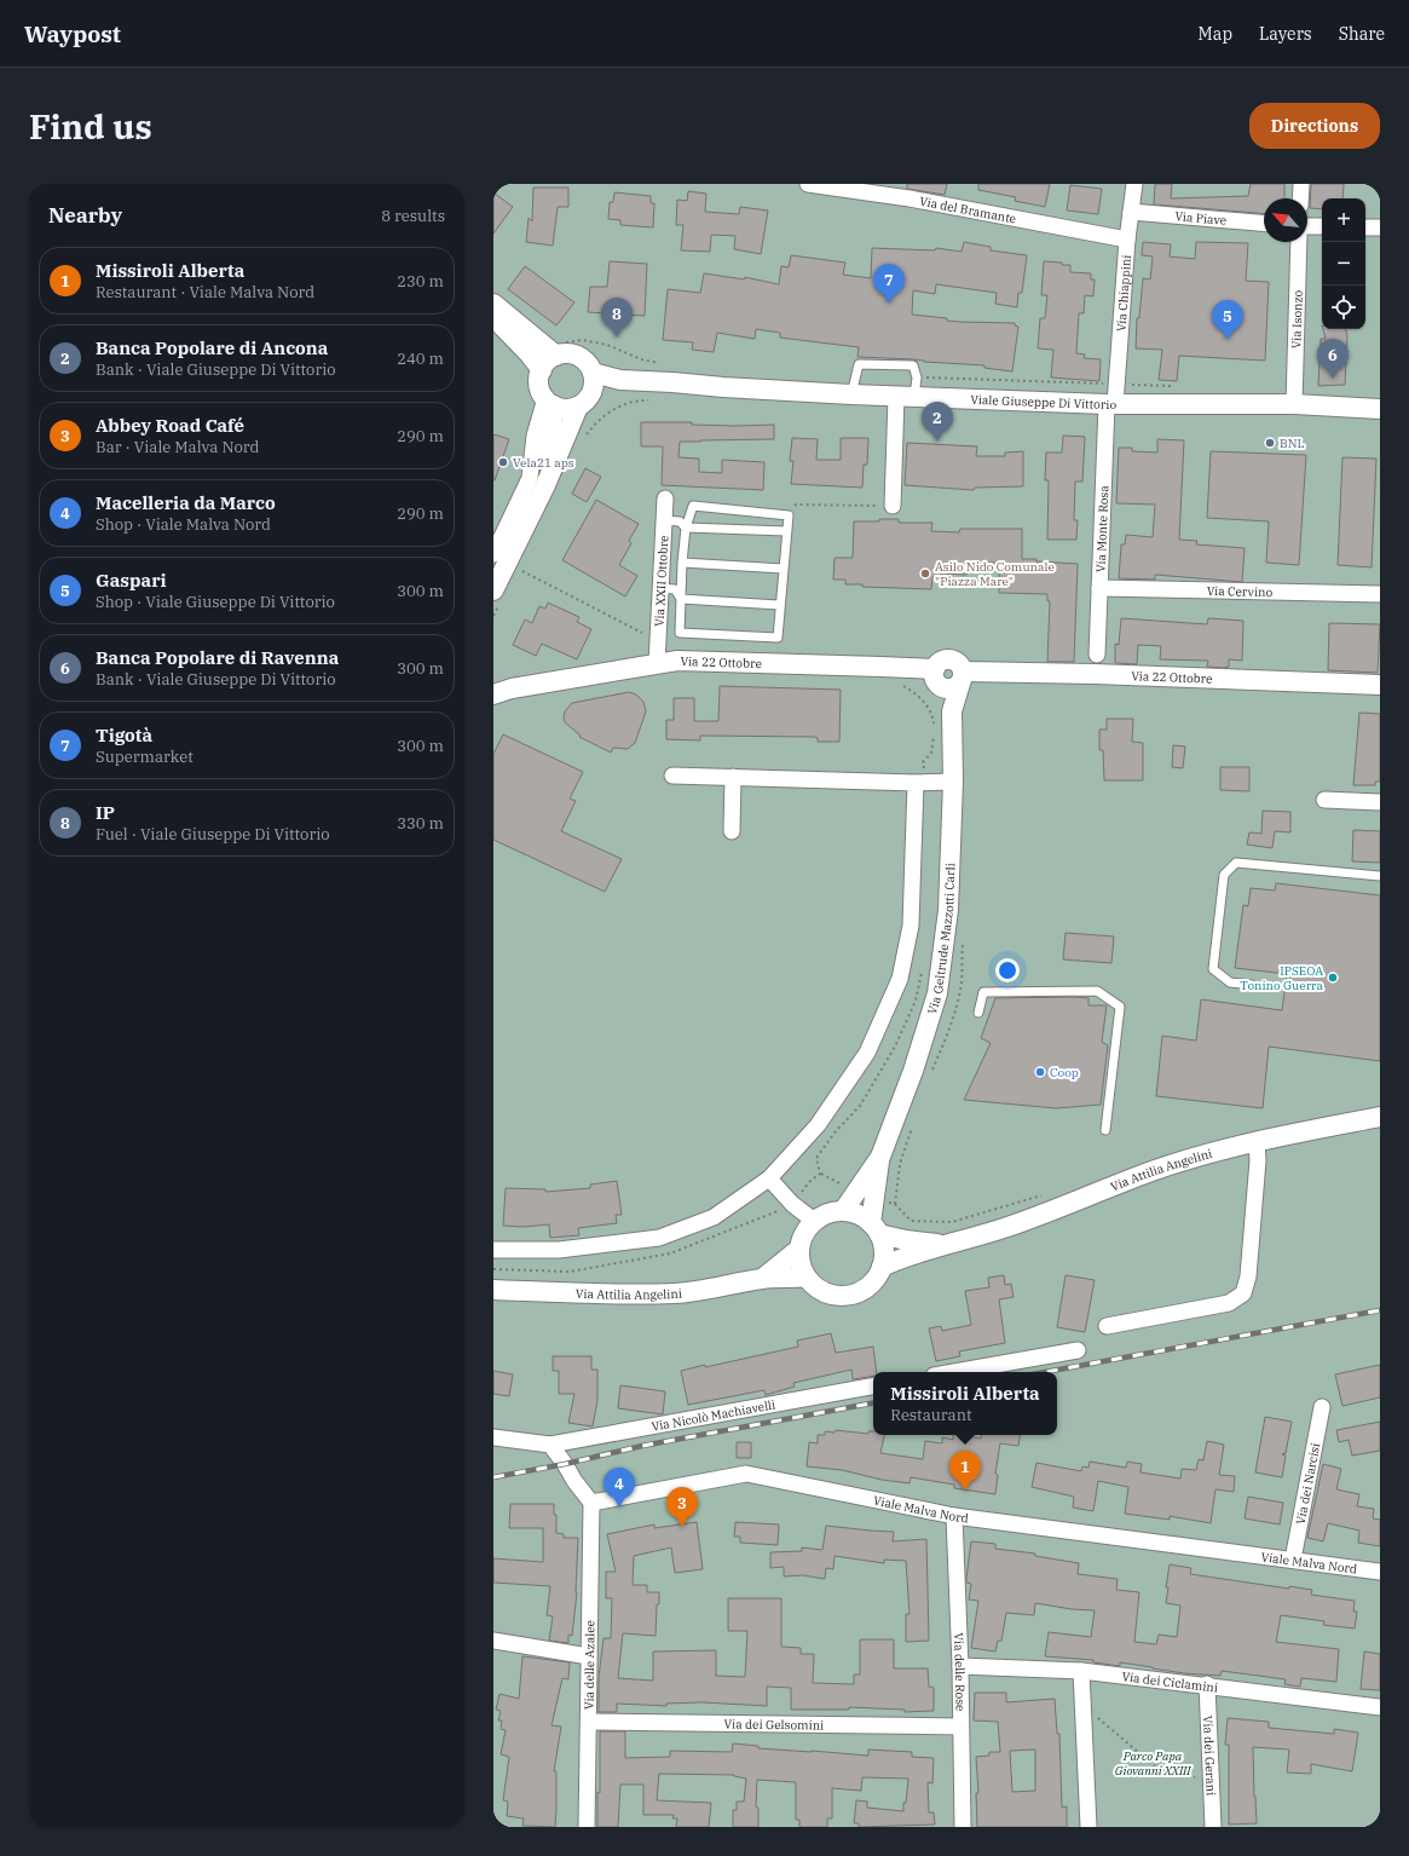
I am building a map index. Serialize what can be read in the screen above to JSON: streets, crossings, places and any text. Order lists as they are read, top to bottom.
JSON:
{
  "streets": {
    "street": [
      "Via del Bramante",
      "Via Piave",
      "Via Chiappini",
      "Via Isonzo",
      "Viale Giuseppe Di Vittorio",
      "Via Monte Rosa",
      "Via XXII Ottobre",
      "Via Cervino",
      "Via 22 Ottobre",
      "Via Geltrude Mazzotti Carli",
      "Via Attilia Angelini",
      "Via Nicolò Machiavelli",
      "Via dei Narcisi",
      "Viale Malva Nord",
      "Via delle Azalee",
      "Via delle Rose",
      "Via dei Ciclamini",
      "Via dei Gelsomini",
      "Via dei Gerani"
    ]
  },
  "crossings": [
    ["Via del Bramante", "Via Chiappini"],
    ["Via Piave", "Via Chiappini"],
    ["Via Chiappini", "Viale Giuseppe Di Vittorio"],
    ["Via Chiappini", "Via Monte Rosa"],
    ["Via Isonzo", "Viale Giuseppe Di Vittorio"],
    ["Viale Giuseppe Di Vittorio", "Via Monte Rosa"],
    ["Via Monte Rosa", "Via Cervino"],
    ["Via XXII Ottobre", "Via 22 Ottobre"],
    ["Via 22 Ottobre", "Via Geltrude Mazzotti Carli"],
    ["Via Geltrude Mazzotti Carli", "Via Attilia Angelini"],
    ["Via dei Narcisi", "Viale Malva Nord"],
    ["Viale Malva Nord", "Via delle Azalee"],
    ["Viale Malva Nord", "Via delle Rose"],
    ["Via delle Azalee", "Via dei Gelsomini"],
    ["Via delle Rose", "Via dei Ciclamini"],
    ["Via delle Rose", "Via dei Gelsomini"],
    ["Via dei Ciclamini", "Via dei Gerani"]
  ],
  "parks": ["Parco Papa Giovanni XXIII"],
  "places": [
    "BNL",
    "Vela21 aps",
    "Asilo Nido Comunale \"Piazza Mare\"",
    "IPSEOA Tonino Guerra",
    "Coop"
  ],
  "north": "top left",
  "page": {
    "header": "Waypost",
    "nav": ["Map", "Layers", "Share"],
    "buttons": "Directions",
    "title": "Find us",
    "heading": ["Nearby", "8 results"],
    "map_buttons": ["+", "−"],
    "list": [
      {
        "mark": "1",
        "name": "Missiroli Alberta",
        "note": "Restaurant · Viale Malva Nord",
        "value": "230 m"
      },
      {
        "mark": "2",
        "name": "Banca Popolare di Ancona",
        "note": "Bank · Viale Giuseppe Di Vittorio",
        "value": "240 m"
      },
      {
        "mark": "3",
        "name": "Abbey Road Café",
        "note": "Bar · Viale Malva Nord",
        "value": "290 m"
      },
      {
        "mark": "4",
        "name": "Macelleria da Marco",
        "note": "Shop · Viale Malva Nord",
        "value": "290 m"
      },
      {
        "mark": "5",
        "name": "Gaspari",
        "note": "Shop · Viale Giuseppe Di Vittorio",
        "value": "300 m"
      },
      {
        "mark": "6",
        "name": "Banca Popolare di Ravenna",
        "note": "Bank · Viale Giuseppe Di Vittorio",
        "value": "300 m"
      },
      {
        "mark": "7",
        "name": "Tigotà",
        "note": "Supermarket",
        "value": "300 m"
      },
      {
        "mark": "8",
        "name": "IP",
        "note": "Fuel · Viale Giuseppe Di Vittorio",
        "value": "330 m"
      }
    ],
    "pins": [
      "7",
      "8",
      "5",
      "6",
      "2",
      "1",
      "4",
      "3"
    ],
    "popup": ["Missiroli Alberta", "Restaurant"]
  }
}
